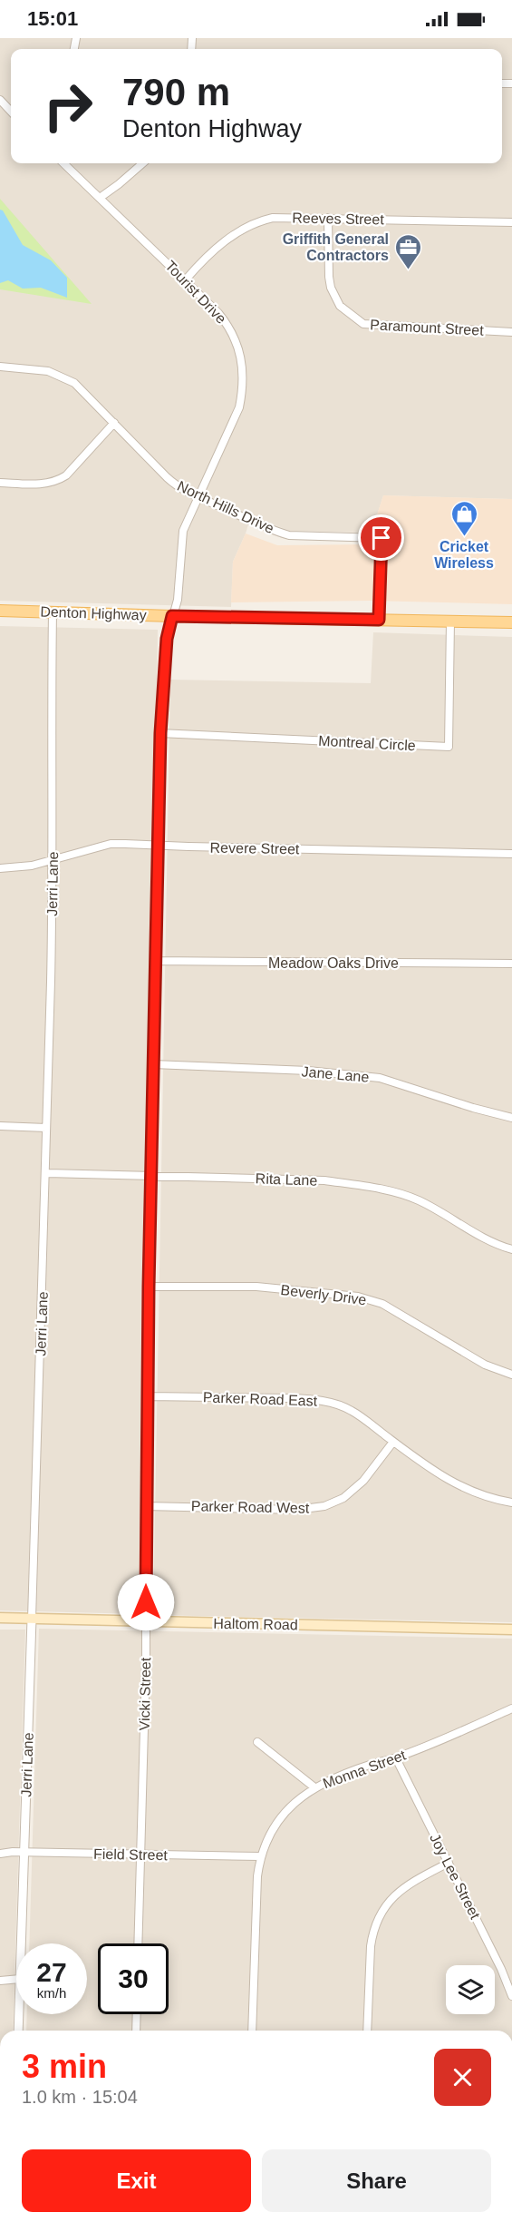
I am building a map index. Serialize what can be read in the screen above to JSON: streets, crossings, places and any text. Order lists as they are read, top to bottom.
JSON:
{
  "streets": {
    "main road": ["Denton Highway", "Haltom Road"],
    "street": [
      "Reeves Street",
      "Tourist Drive",
      "Paramount Street",
      "North Hills Drive",
      "Montreal Circle",
      "Revere Street",
      "Jerri Lane",
      "Meadow Oaks Drive",
      "Jane Lane",
      "Rita Lane",
      "Beverly Drive",
      "Parker Road East",
      "Parker Road West",
      "Vicki Street",
      "Monna Street",
      "Field Street",
      "Joy Lee Street"
    ]
  },
  "crossings": [
    ["Reeves Street", "Tourist Drive"],
    ["Reeves Street", "Paramount Street"],
    ["Tourist Drive", "North Hills Drive"],
    ["Tourist Drive", "Denton Highway"],
    ["Tourist Drive", "Vicki Street"],
    ["North Hills Drive", "Denton Highway"],
    ["Denton Highway", "Montreal Circle"],
    ["Denton Highway", "Jerri Lane"],
    ["Denton Highway", "Vicki Street"],
    ["Montreal Circle", "Vicki Street"],
    ["Revere Street", "Jerri Lane"],
    ["Revere Street", "Vicki Street"],
    ["Jerri Lane", "Rita Lane"],
    ["Jerri Lane", "Haltom Road"],
    ["Jerri Lane", "Field Street"],
    ["Meadow Oaks Drive", "Vicki Street"],
    ["Jane Lane", "Vicki Street"],
    ["Rita Lane", "Vicki Street"],
    ["Beverly Drive", "Vicki Street"],
    ["Parker Road East", "Parker Road West"],
    ["Parker Road East", "Vicki Street"],
    ["Parker Road West", "Vicki Street"],
    ["Haltom Road", "Vicki Street"],
    ["Vicki Street", "Field Street"],
    ["Monna Street", "Field Street"],
    ["Monna Street", "Joy Lee Street"]
  ],
  "places": {
    "office": ["Griffith General Contractors"],
    "shop": ["Cricket Wireless"]
  },
  "page": {
    "status": "15:01",
    "turn": ["790 m", "Denton Highway"],
    "speed": "27 km/h",
    "limit": "30",
    "heading": ["3 min", "1.0 km · 15:04"],
    "buttons": ["Exit", "Share"]
  }
}
